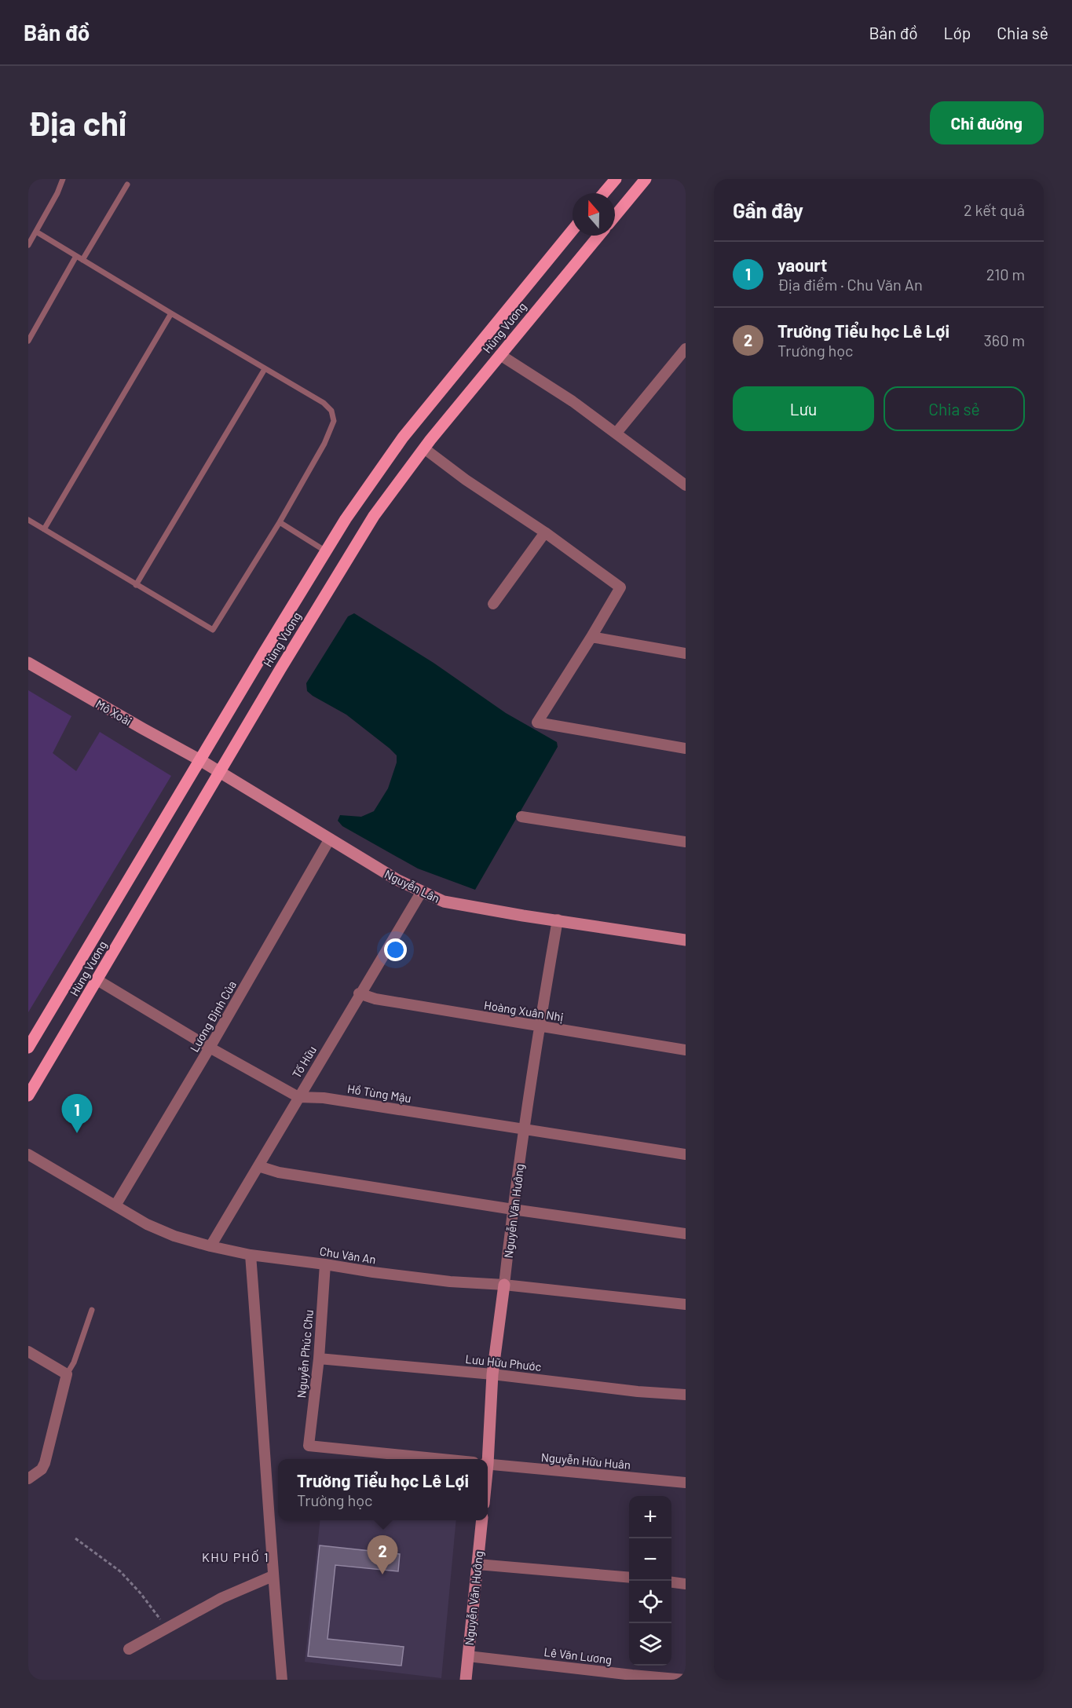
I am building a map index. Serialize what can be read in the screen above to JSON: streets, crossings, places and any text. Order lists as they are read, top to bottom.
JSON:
{
  "streets": {
    "main road": ["Hùng Vương"],
    "street": [
      "Mô Xoài",
      "Nguyễn Lân",
      "Hoàng Xuân Nhị",
      "Lương Định Của",
      "Tố Hữu",
      "Hồ Tùng Mậu",
      "Nguyễn Văn Hưởng",
      "Chu Văn An",
      "Nguyễn Phúc Chu",
      "Lưu Hữu Phước",
      "Nguyễn Hữu Huân",
      "Lê Văn Lương"
    ]
  },
  "crossings": [
    ["Hùng Vương", "Mô Xoài"],
    ["Hùng Vương", "Nguyễn Lân"],
    ["Hùng Vương", "Hồ Tùng Mậu"],
    ["Mô Xoài", "Nguyễn Lân"],
    ["Nguyễn Lân", "Lương Định Của"],
    ["Nguyễn Lân", "Tố Hữu"],
    ["Nguyễn Lân", "Nguyễn Văn Hưởng"],
    ["Hoàng Xuân Nhị", "Tố Hữu"],
    ["Hoàng Xuân Nhị", "Nguyễn Văn Hưởng"],
    ["Lương Định Của", "Hồ Tùng Mậu"],
    ["Lương Định Của", "Chu Văn An"],
    ["Tố Hữu", "Hồ Tùng Mậu"],
    ["Tố Hữu", "Chu Văn An"],
    ["Hồ Tùng Mậu", "Nguyễn Văn Hưởng"],
    ["Nguyễn Văn Hưởng", "Chu Văn An"],
    ["Nguyễn Văn Hưởng", "Lưu Hữu Phước"],
    ["Nguyễn Văn Hưởng", "Lê Văn Lương"],
    ["Chu Văn An", "Nguyễn Phúc Chu"],
    ["Nguyễn Phúc Chu", "Lưu Hữu Phước"]
  ],
  "districts": ["KHU PHỐ 1"],
  "north": "top",
  "page": {
    "header": "Bản đồ",
    "nav": ["Bản đồ", "Lớp", "Chia sẻ"],
    "buttons": [
      "Chỉ đường",
      ["Lưu", "Chia sẻ"]
    ],
    "title": "Địa chỉ",
    "heading": ["Gần đây", "2 kết quả"],
    "list": [
      {
        "mark": "1",
        "name": "yaourt",
        "note": "Địa điểm · Chu Văn An",
        "value": "210 m"
      },
      {
        "mark": "2",
        "name": "Trường Tiểu học Lê Lợi",
        "note": "Trường học",
        "value": "360 m"
      }
    ],
    "pins": ["1", "2"],
    "popup": ["Trường Tiểu học Lê Lợi", "Trường học"],
    "map_buttons": ["+", "−"]
  }
}
